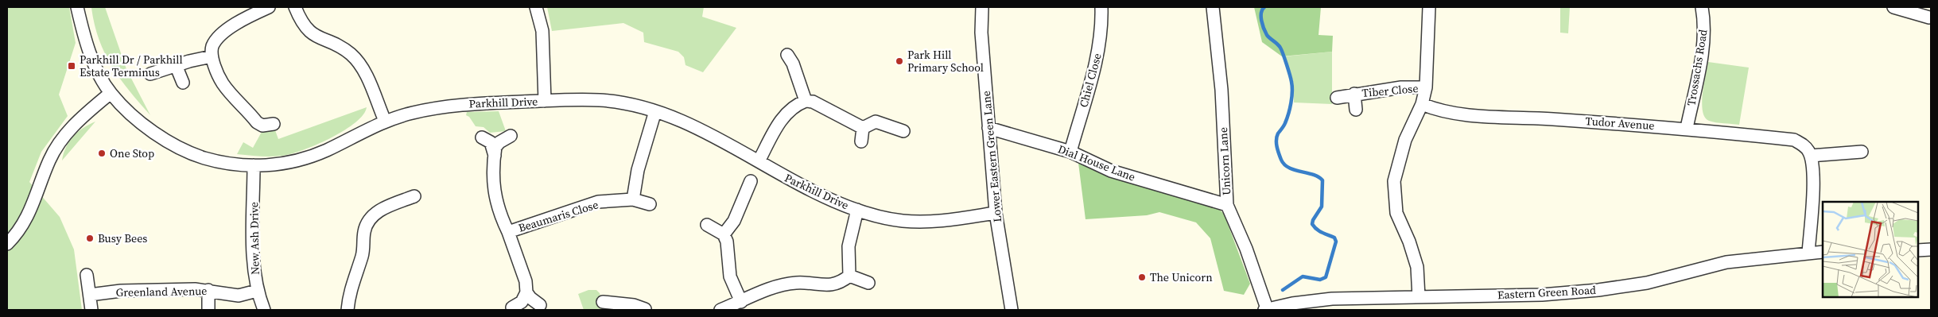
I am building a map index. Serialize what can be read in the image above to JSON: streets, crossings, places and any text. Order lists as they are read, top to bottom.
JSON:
{
  "streets": {
    "street": [
      "Trossachs Road",
      "Chiel Close",
      "Tiber Close",
      "Parkhill Drive",
      "Tudor Avenue",
      "Lower Eastern Green Lane",
      "Unicorn Lane",
      "Dial House Lane",
      "Beaumaris Close",
      "New Ash Drive",
      "Greenland Avenue",
      "Eastern Green Road"
    ]
  },
  "crossings": [
    ["Trossachs Road", "Tudor Avenue"],
    ["Chiel Close", "Dial House Lane"],
    ["Parkhill Drive", "Lower Eastern Green Lane"],
    ["Parkhill Drive", "New Ash Drive"],
    ["Lower Eastern Green Lane", "Dial House Lane"],
    ["Unicorn Lane", "Dial House Lane"],
    ["Unicorn Lane", "Eastern Green Road"],
    ["New Ash Drive", "Greenland Avenue"]
  ],
  "places": {
    "other": [
      "Park Hill Primary School",
      "One Stop",
      "Busy Bees",
      "The Unicorn"
    ],
    "transit": ["Parkhill Dr / Parkhill Estate Terminus"]
  }
}
